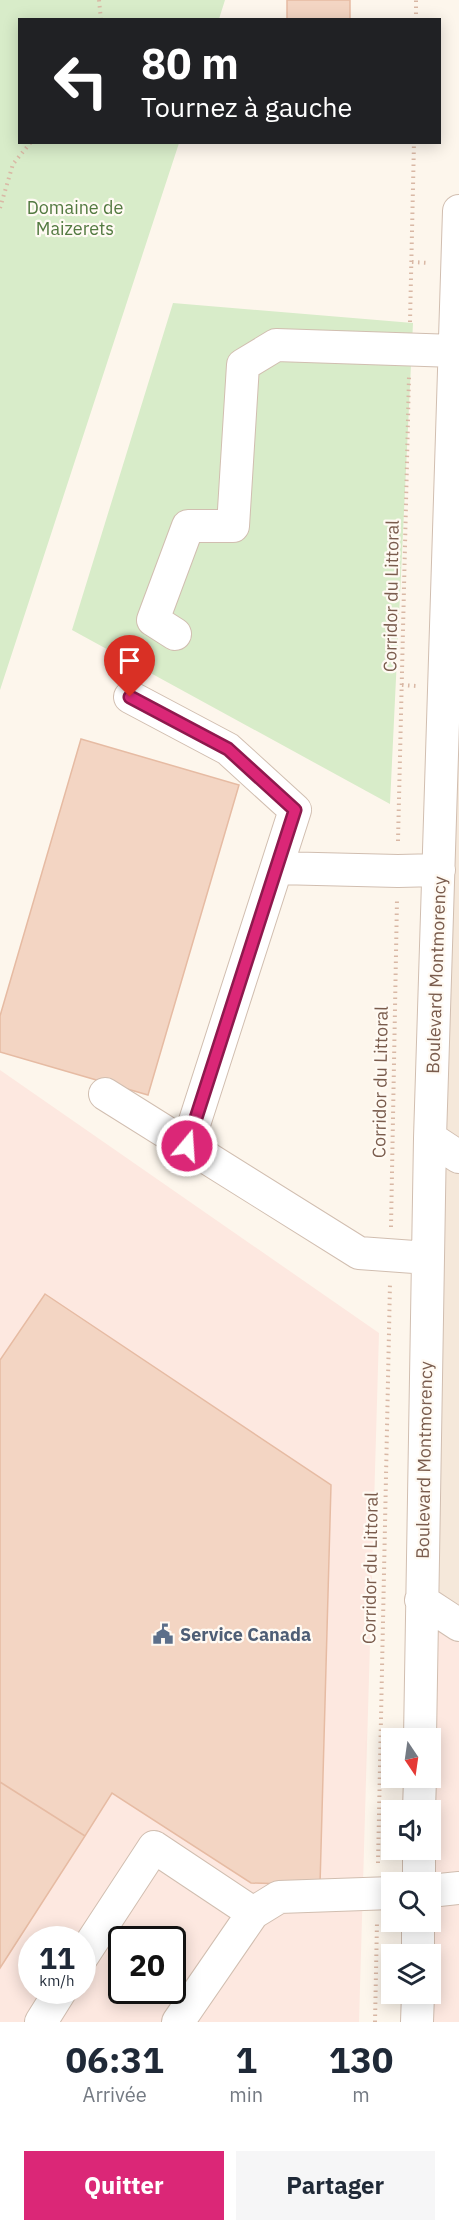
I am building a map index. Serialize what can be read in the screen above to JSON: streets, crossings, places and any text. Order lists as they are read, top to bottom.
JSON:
{
  "streets": {
    "street": ["Boulevard Montmorency"],
    "path": ["Corridor du Littoral"]
  },
  "parks": ["Domaine de Maizerets"],
  "places": {
    "public building": ["Service Canada"]
  },
  "north": "bottom",
  "page": {
    "turn": ["80 m", "Tournez à gauche"],
    "speed": "11 km/h",
    "limit": "20",
    "eta": [
      "06:31",
      "Arrivée",
      "1",
      "min",
      "130",
      "m"
    ],
    "buttons": ["Quitter", "Partager"]
  }
}
